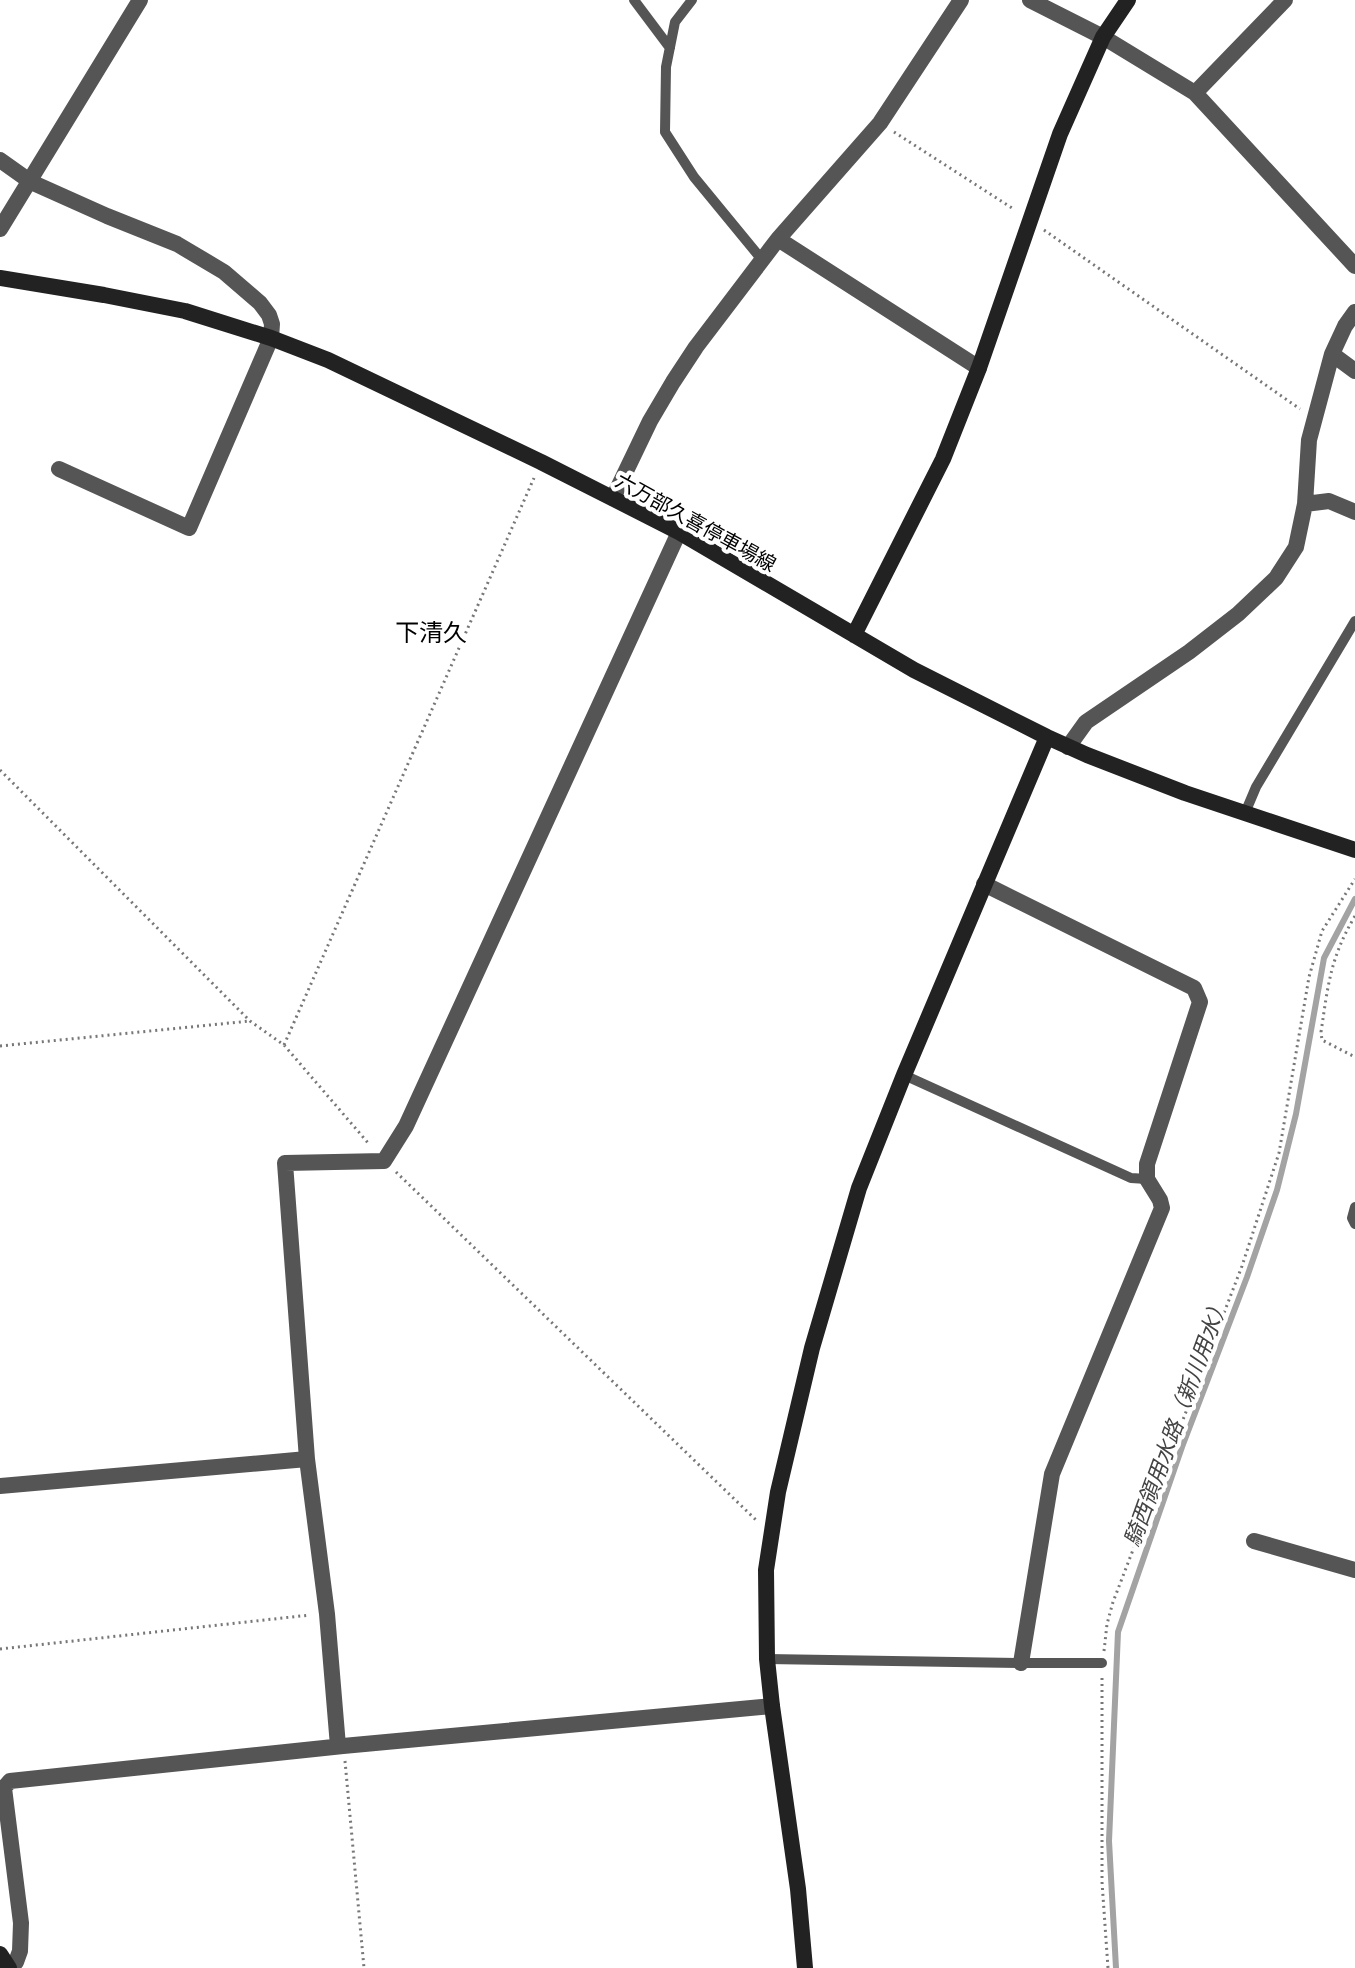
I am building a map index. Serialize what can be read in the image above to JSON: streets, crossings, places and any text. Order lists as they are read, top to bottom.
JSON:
{
  "streets": {
    "street": ["六万部久喜停車場線"]
  },
  "districts": ["下清久"],
  "water": ["騎西領用水路（新川用水）"]
}
